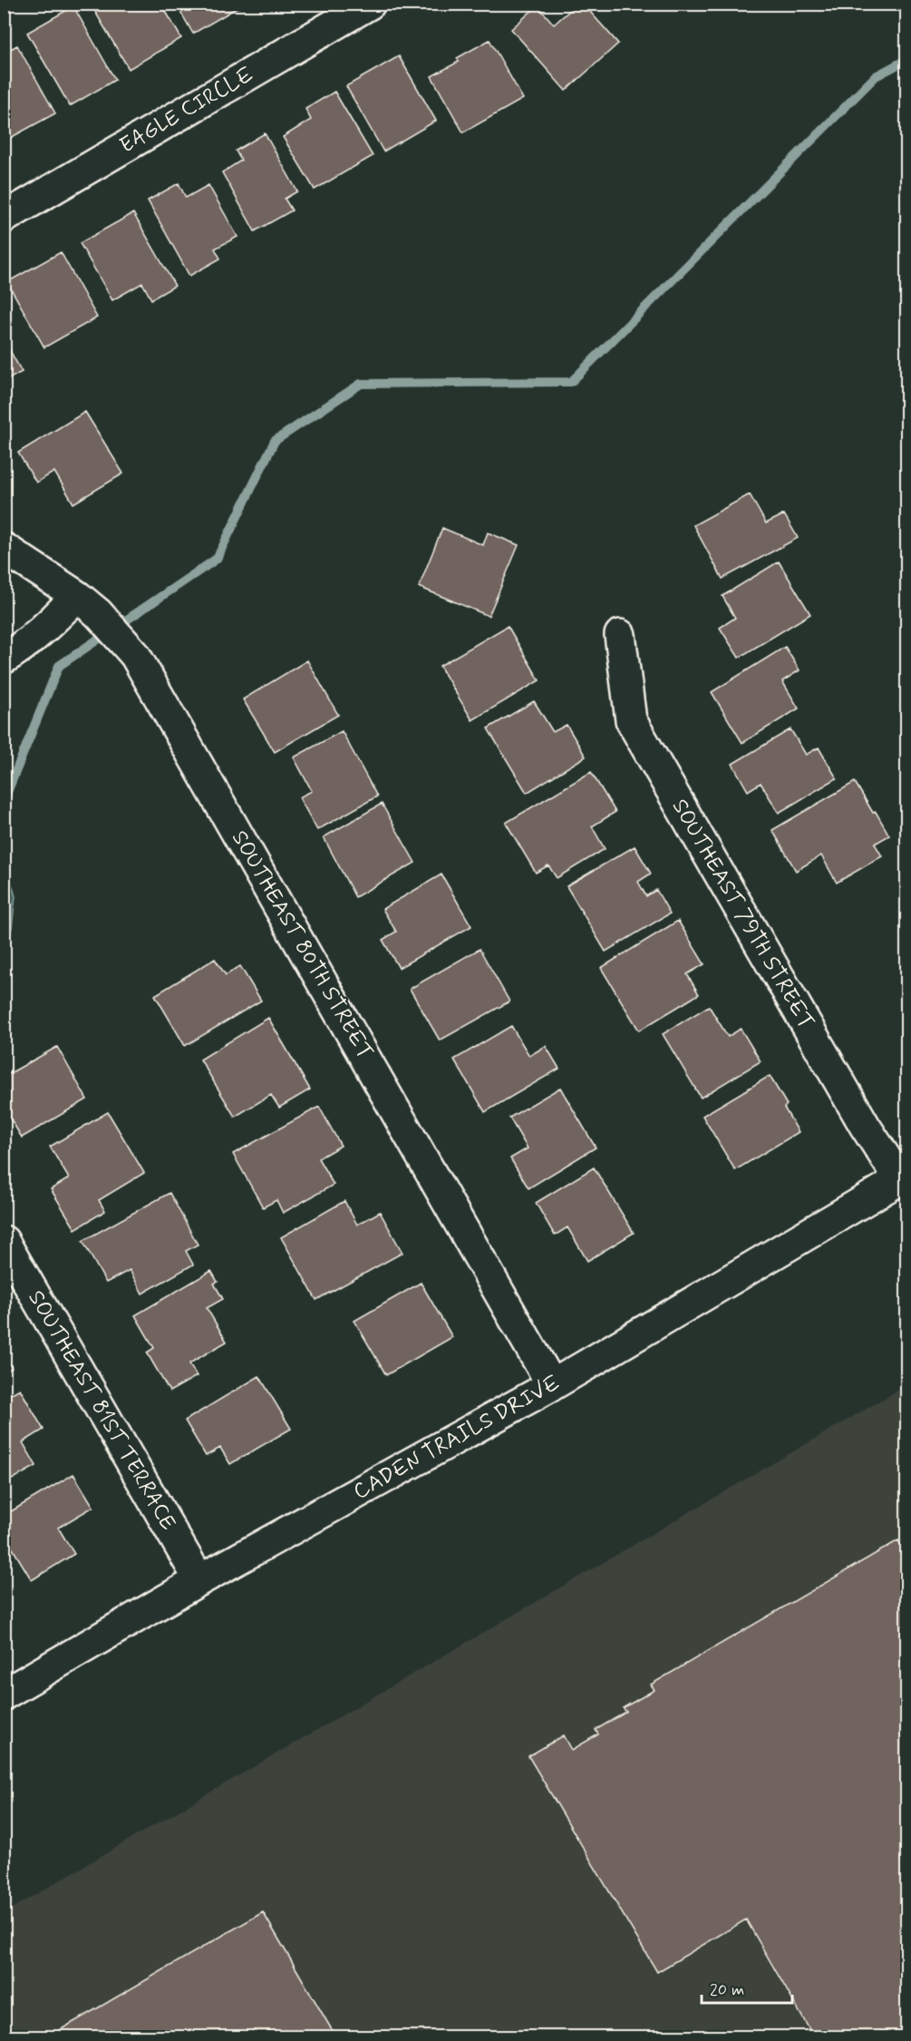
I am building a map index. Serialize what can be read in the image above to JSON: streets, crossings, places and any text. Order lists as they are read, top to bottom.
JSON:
{
  "streets": {
    "street": [
      "EAGLE CIRCLE",
      "SOUTHEAST 79TH STREET",
      "SOUTHEAST 80TH STREET",
      "SOUTHEAST 81ST TERRACE",
      "CADEN TRAILS DRIVE"
    ]
  },
  "crossings": [
    ["SOUTHEAST 79TH STREET", "CADEN TRAILS DRIVE"],
    ["SOUTHEAST 80TH STREET", "CADEN TRAILS DRIVE"],
    ["SOUTHEAST 81ST TERRACE", "CADEN TRAILS DRIVE"]
  ],
  "scale_bar": "20 m"
}
